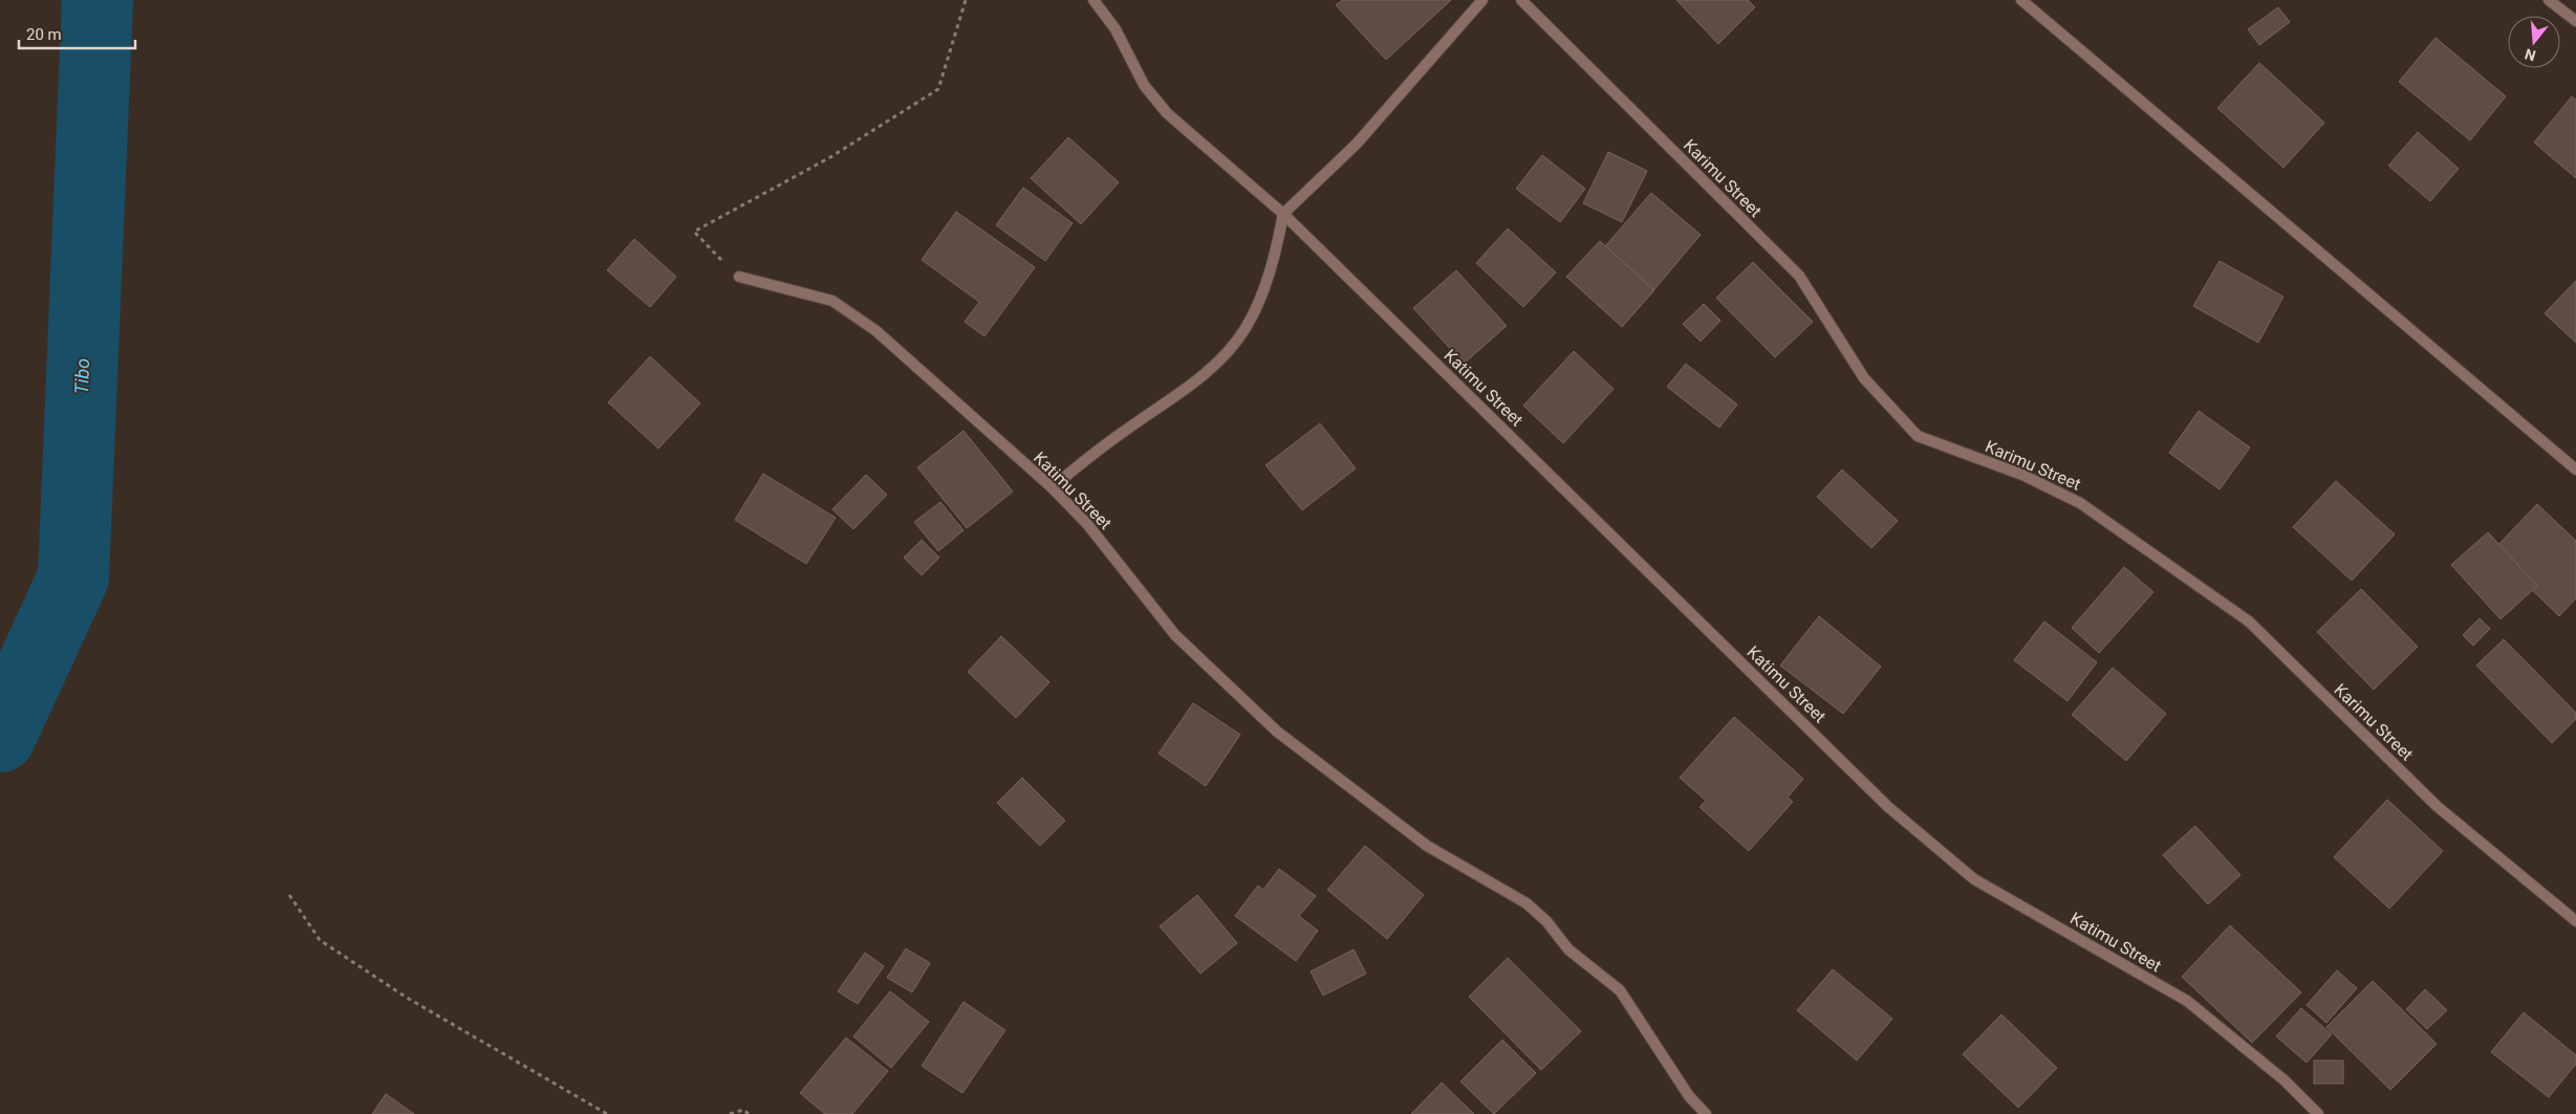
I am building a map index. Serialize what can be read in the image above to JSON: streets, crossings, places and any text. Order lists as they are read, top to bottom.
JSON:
{
  "streets": {
    "street": ["Karimu Street", "Katimu Street"]
  },
  "water": ["Tibo"],
  "scale_bar": "20 m",
  "north": "bottom"
}
